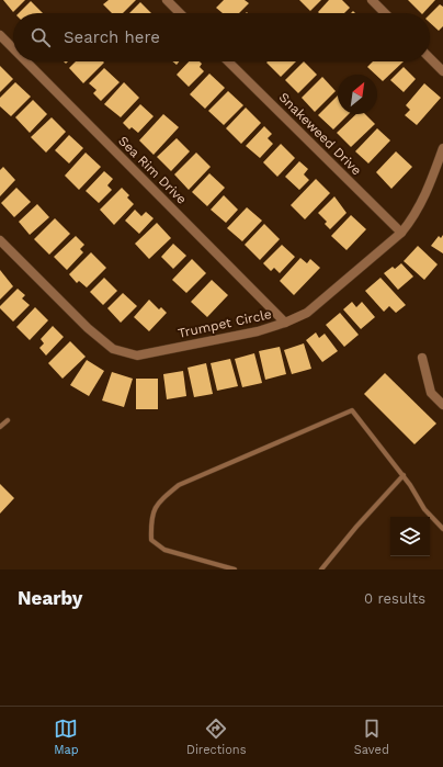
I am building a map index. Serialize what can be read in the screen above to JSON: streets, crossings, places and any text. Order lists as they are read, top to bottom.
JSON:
{
  "streets": {
    "street": ["Snakeweed Drive", "Sea Rim Drive", "Trumpet Circle"]
  },
  "crossings": [
    ["Snakeweed Drive", "Trumpet Circle"],
    ["Sea Rim Drive", "Trumpet Circle"]
  ],
  "north": "top right",
  "page": {
    "search": "Search here",
    "heading": ["Nearby", "0 results"],
    "nav": ["Map", "Directions", "Saved"]
  }
}
